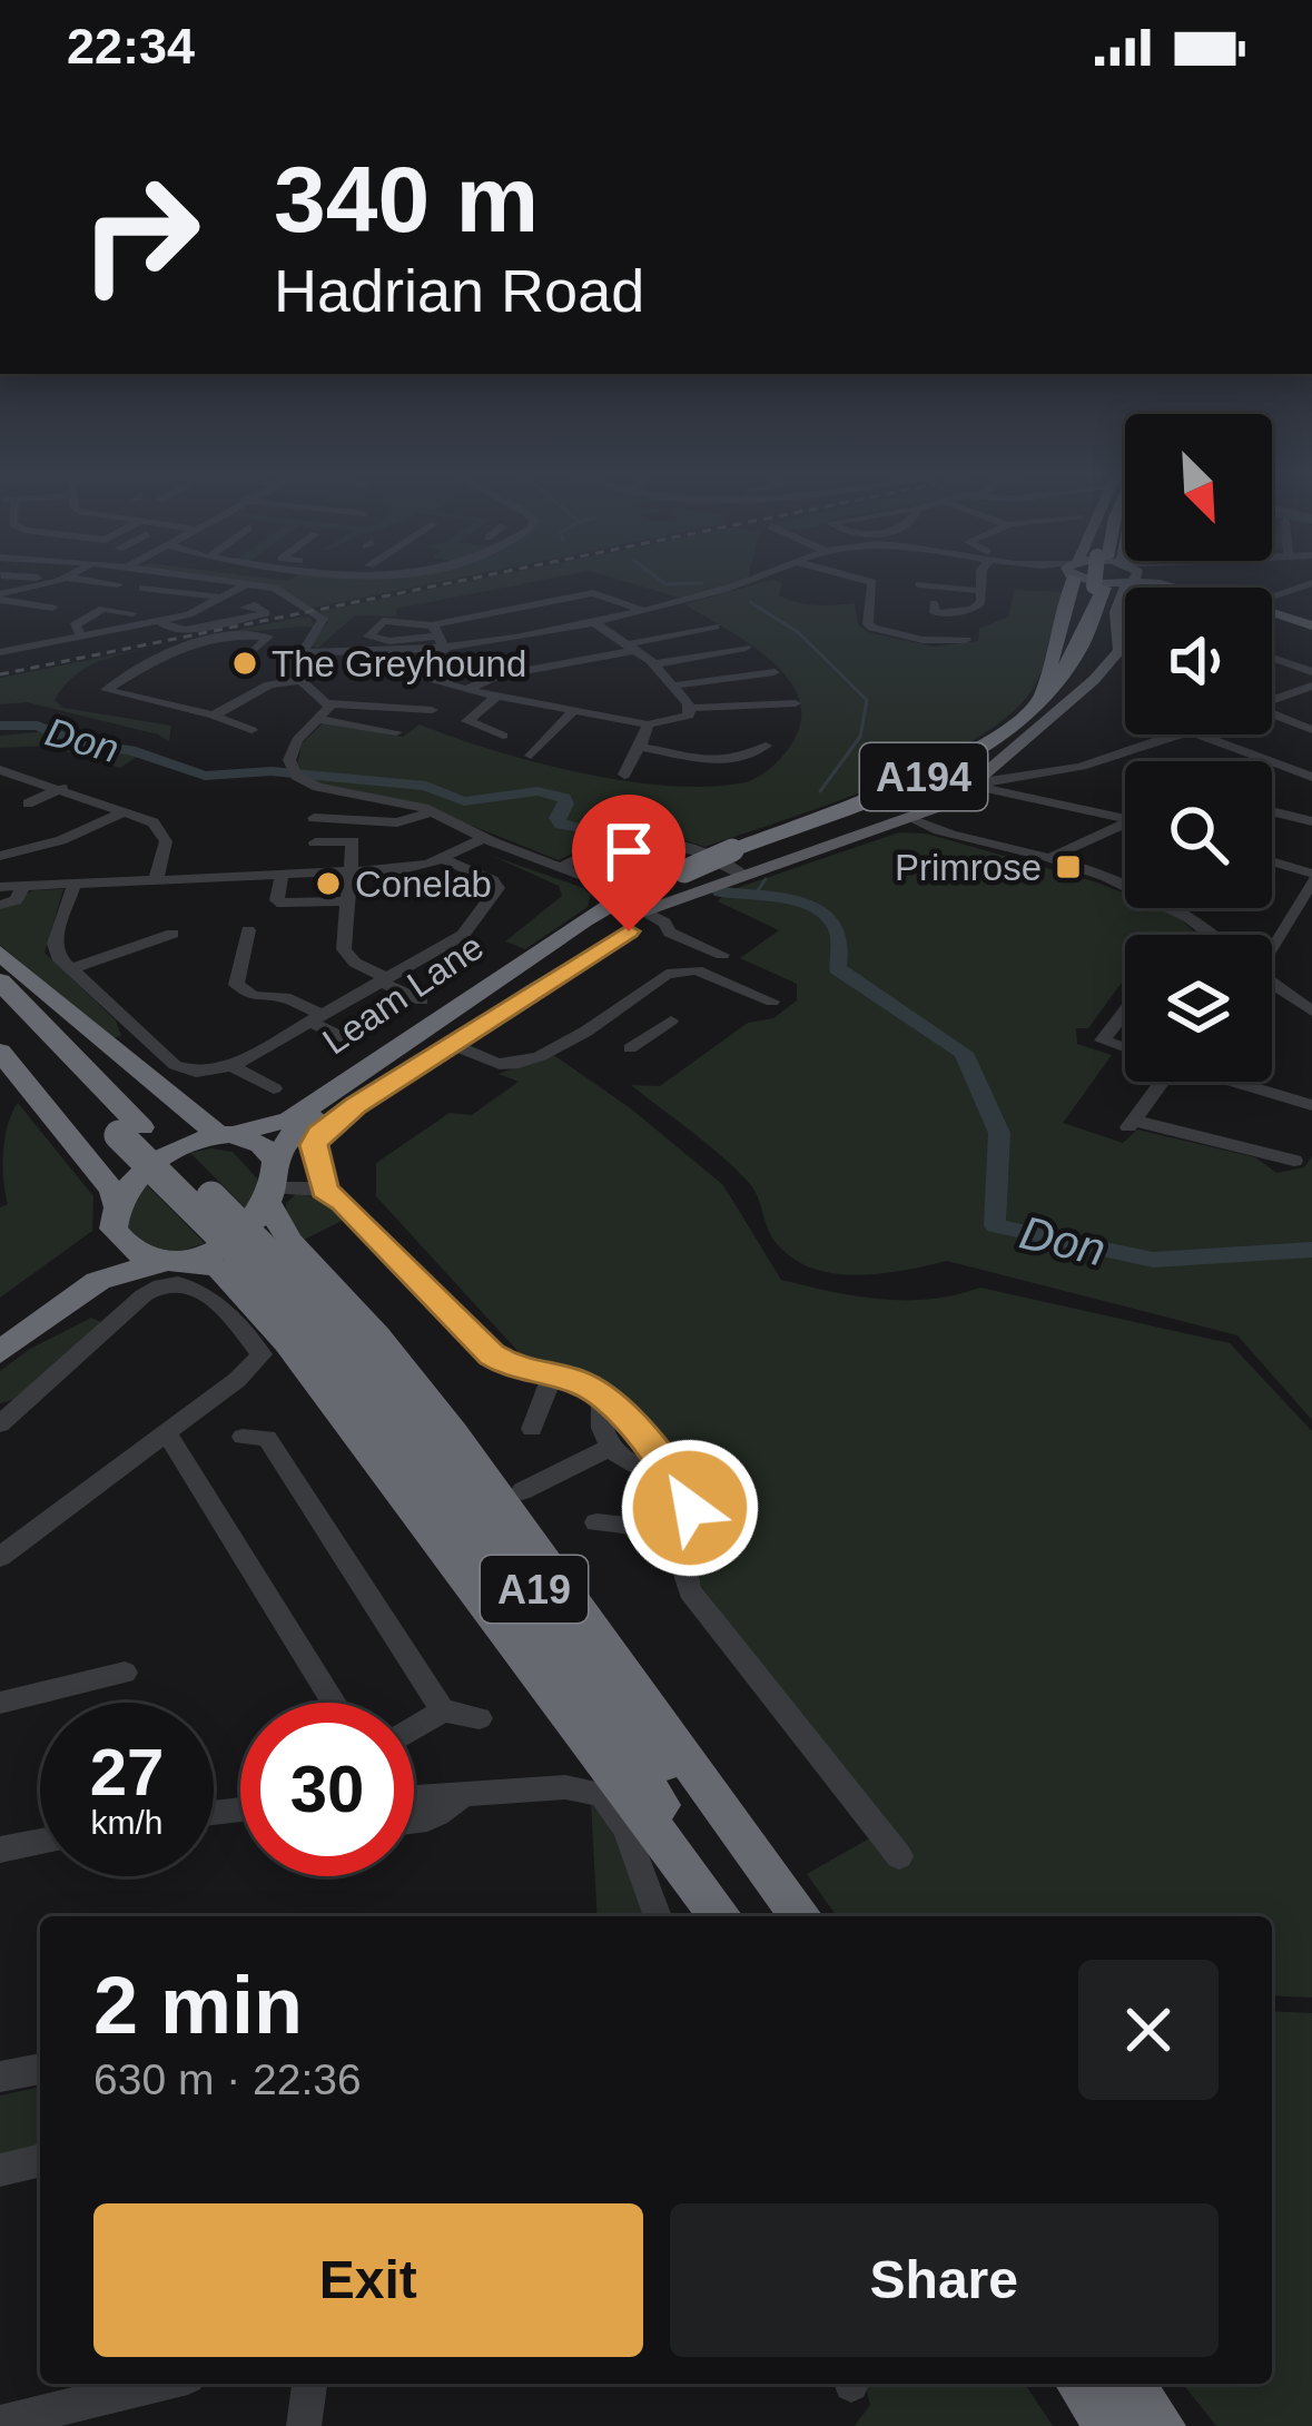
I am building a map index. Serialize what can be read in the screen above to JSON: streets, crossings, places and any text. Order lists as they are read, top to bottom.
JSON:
{
  "streets": {
    "highway": ["A194", "Leam Lane", "A19"]
  },
  "crossings": [
    ["A194", "Leam Lane"]
  ],
  "water": ["Don"],
  "places": {
    "other": ["The Greyhound", "Conelab"],
    "transit": ["Primrose"]
  },
  "north": "bottom right",
  "page": {
    "status": "22:34",
    "turn": ["340 m", "Hadrian Road"],
    "speed": "27 km/h",
    "limit": "30",
    "heading": ["2 min", "630 m · 22:36"],
    "buttons": ["Exit", "Share"]
  }
}
